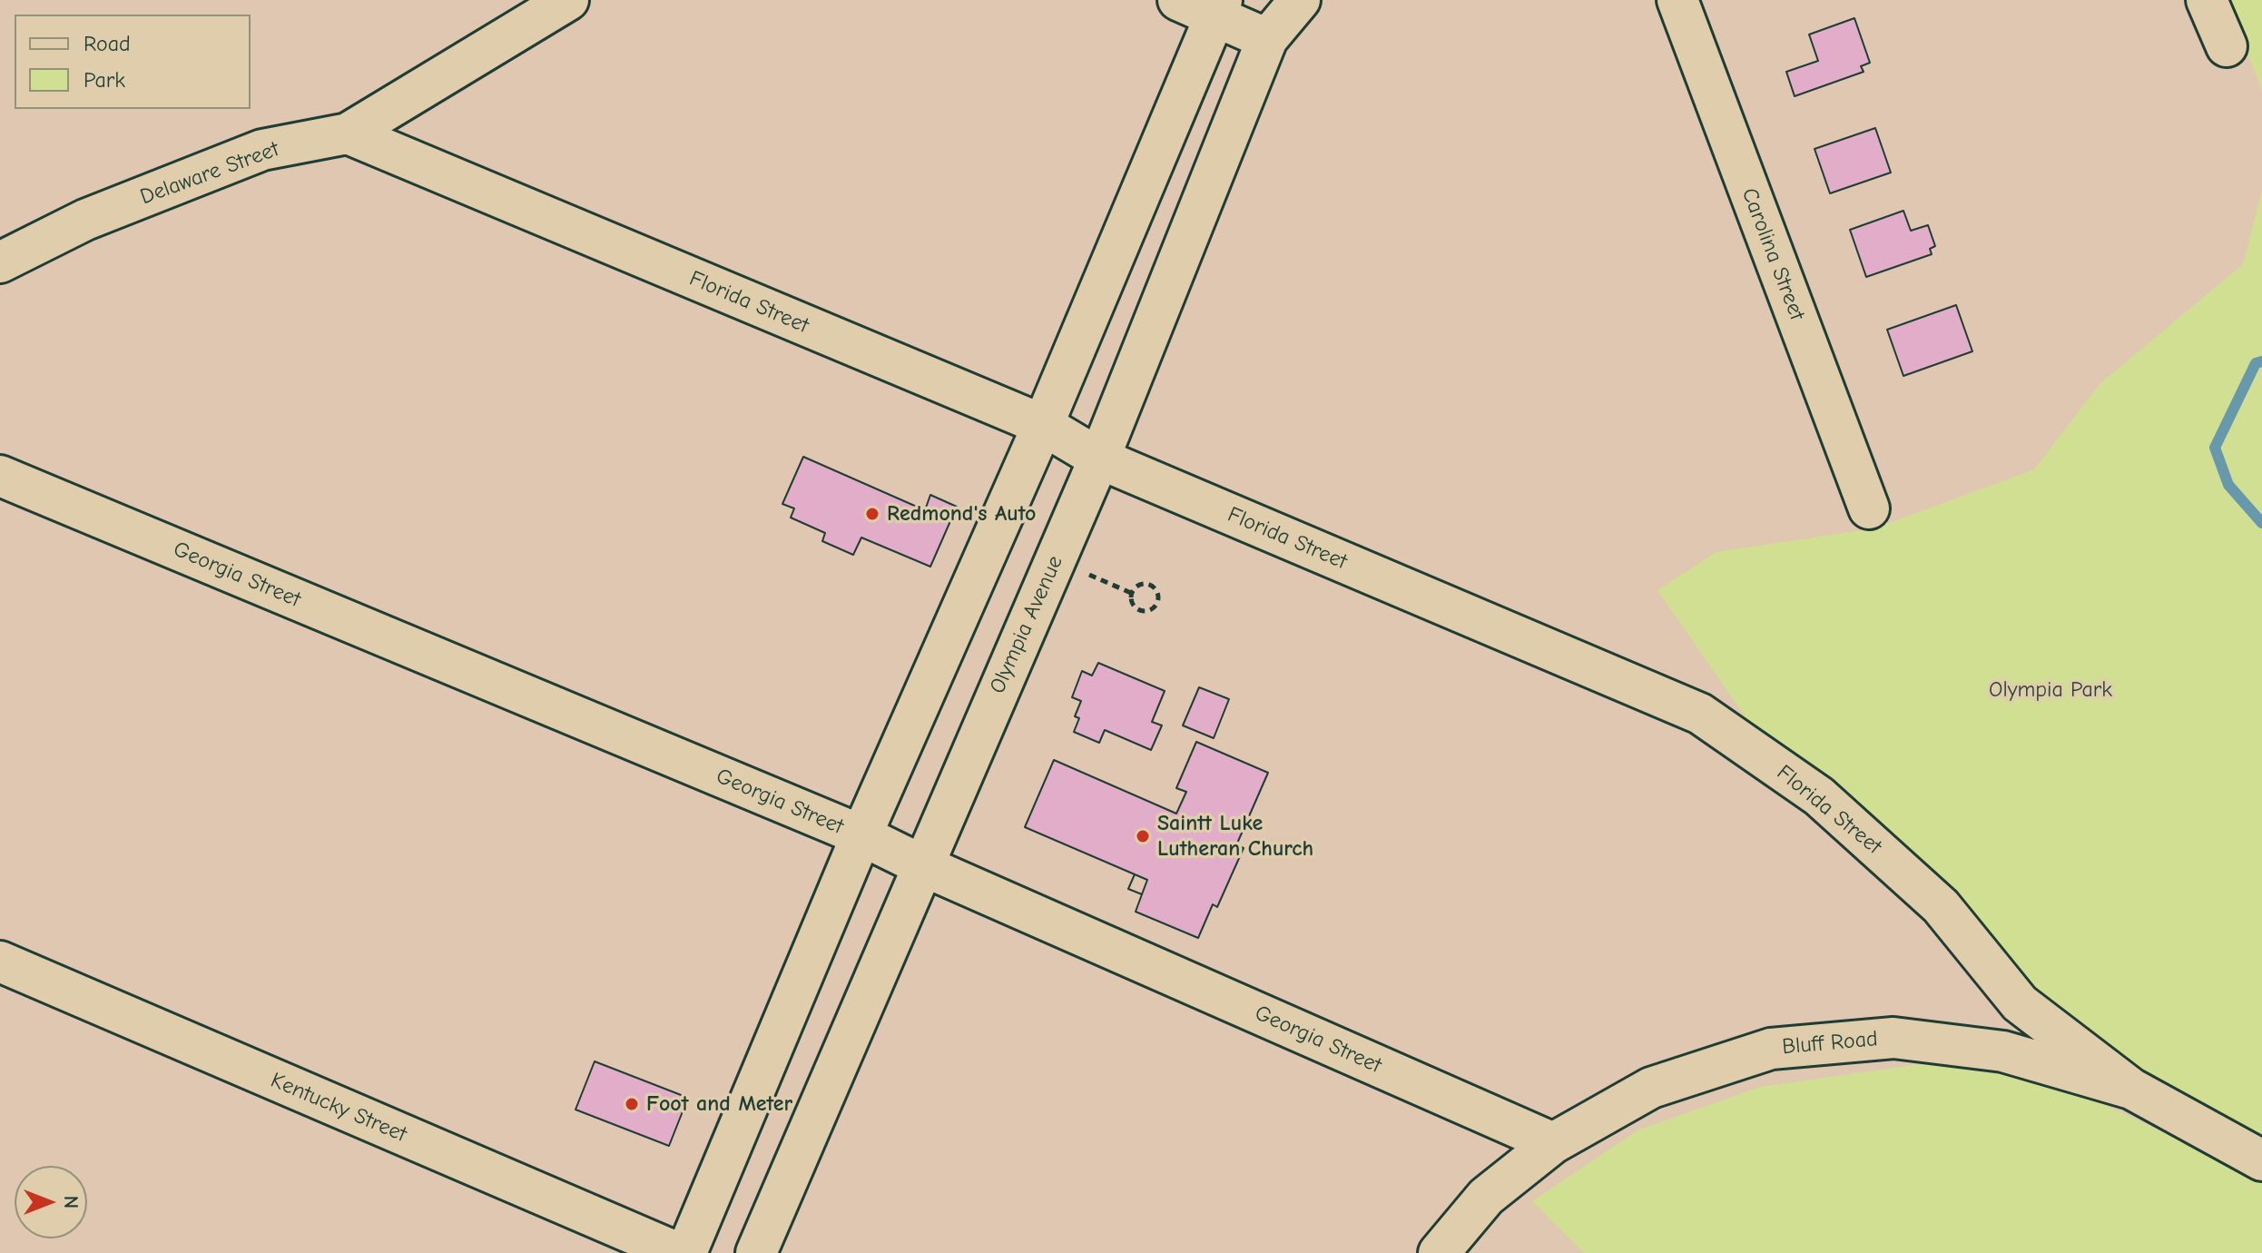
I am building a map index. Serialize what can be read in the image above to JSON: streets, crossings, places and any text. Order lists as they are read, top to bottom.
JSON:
{
  "streets": {
    "street": [
      "Delaware Street",
      "Carolina Street",
      "Florida Street",
      "Georgia Street",
      "Olympia Avenue",
      "Bluff Road",
      "Kentucky Street"
    ]
  },
  "crossings": [
    ["Delaware Street", "Florida Street"],
    ["Florida Street", "Olympia Avenue"],
    ["Florida Street", "Bluff Road"],
    ["Georgia Street", "Olympia Avenue"],
    ["Georgia Street", "Bluff Road"]
  ],
  "parks": ["Olympia Park"],
  "places": ["Redmond's Auto", "Saintt Luke Lutheran Church", "Foot and Meter"],
  "legend": ["Road", "Park"],
  "north": "right"
}
